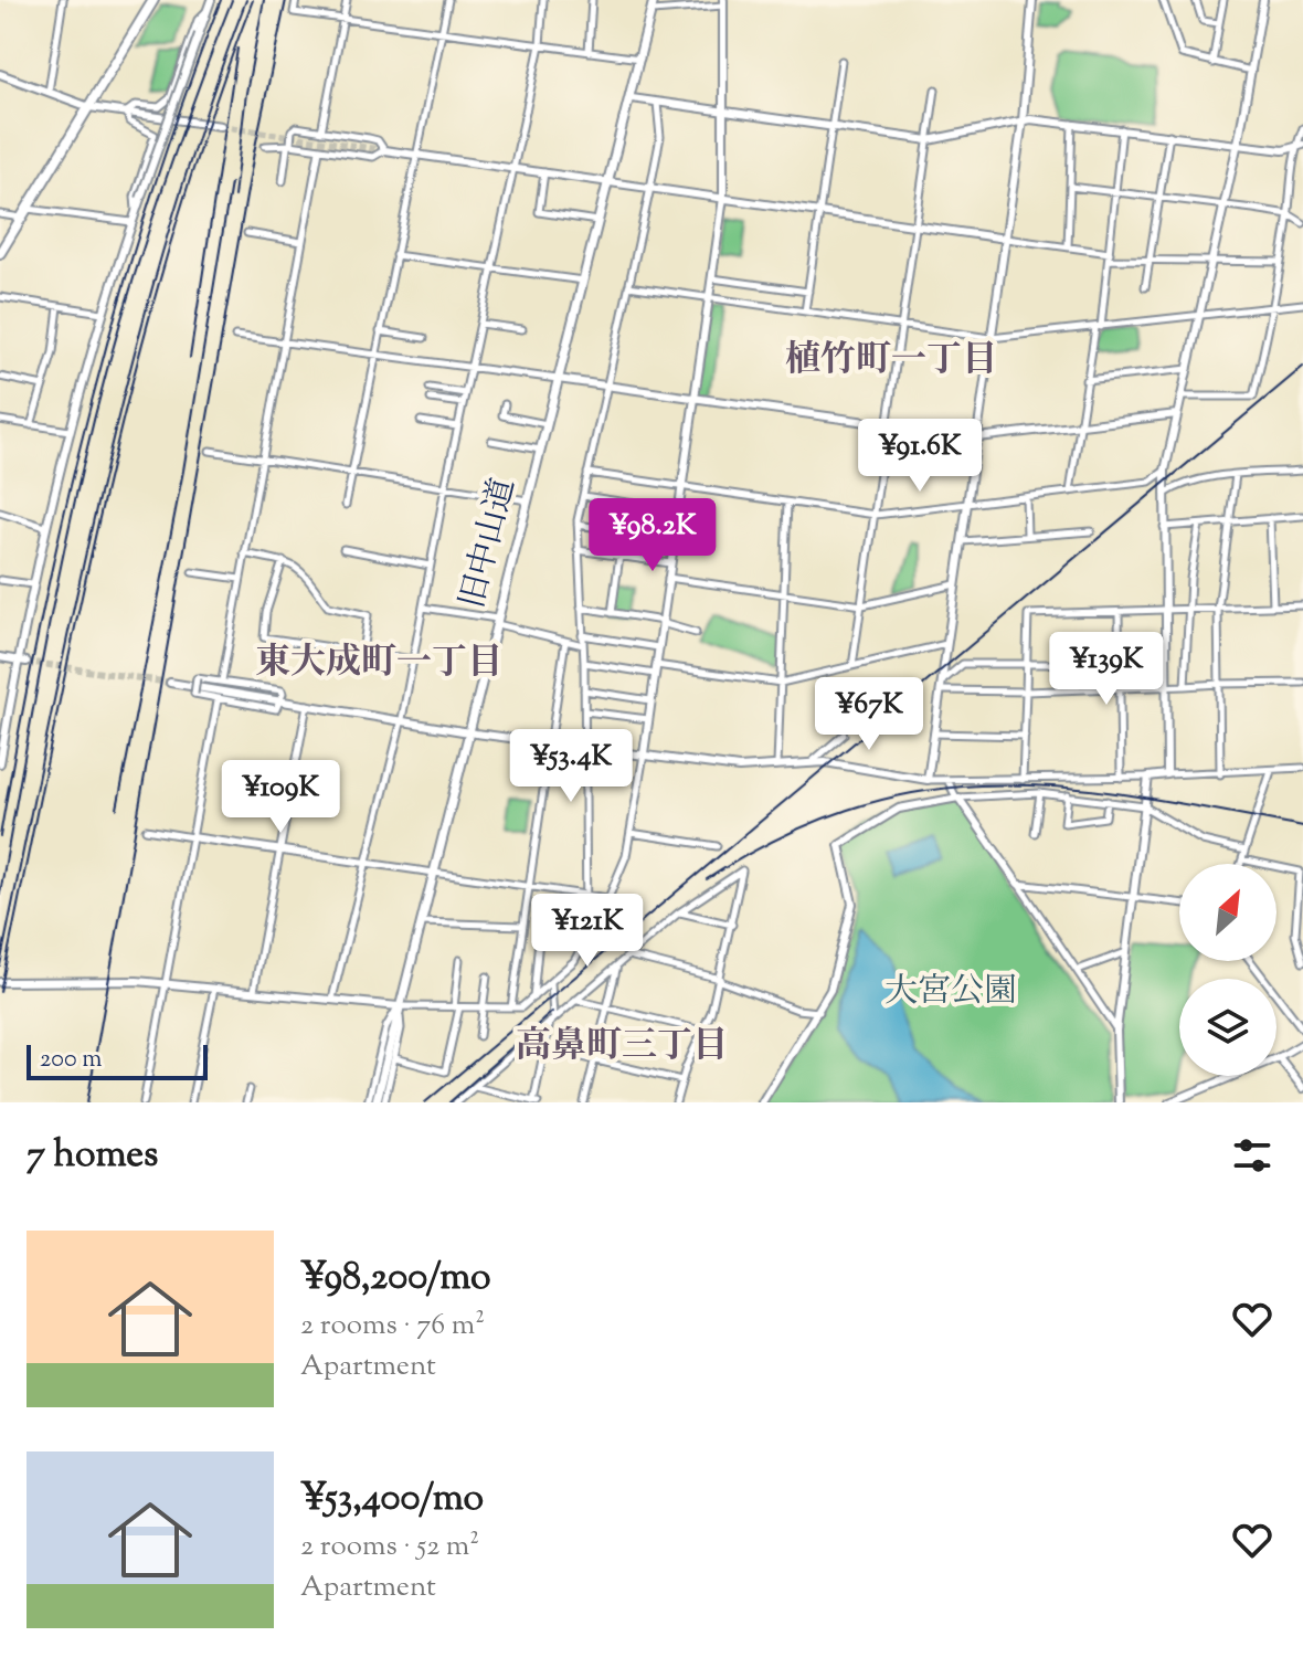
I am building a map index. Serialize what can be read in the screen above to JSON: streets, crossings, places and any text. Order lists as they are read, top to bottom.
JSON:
{
  "streets": {
    "main road": ["旧中山道"]
  },
  "districts": ["植竹町一丁目", "東大成町一丁目", "高鼻町三丁目"],
  "parks": ["大宮公園"],
  "scale_bar": "200 m",
  "north": "top right",
  "page": {
    "price": [
      "¥91.6K",
      "¥98.2K",
      "¥139K",
      "¥67K",
      "¥53.4K",
      "¥109K",
      "¥121K"
    ],
    "scale": "200 m",
    "heading": "7 homes",
    "list": [
      {
        "name": "¥98,200/mo",
        "note": "2 rooms · 76 m² · Apartment"
      },
      {
        "name": "¥53,400/mo",
        "note": "2 rooms · 52 m² · Apartment"
      }
    ]
  }
}
